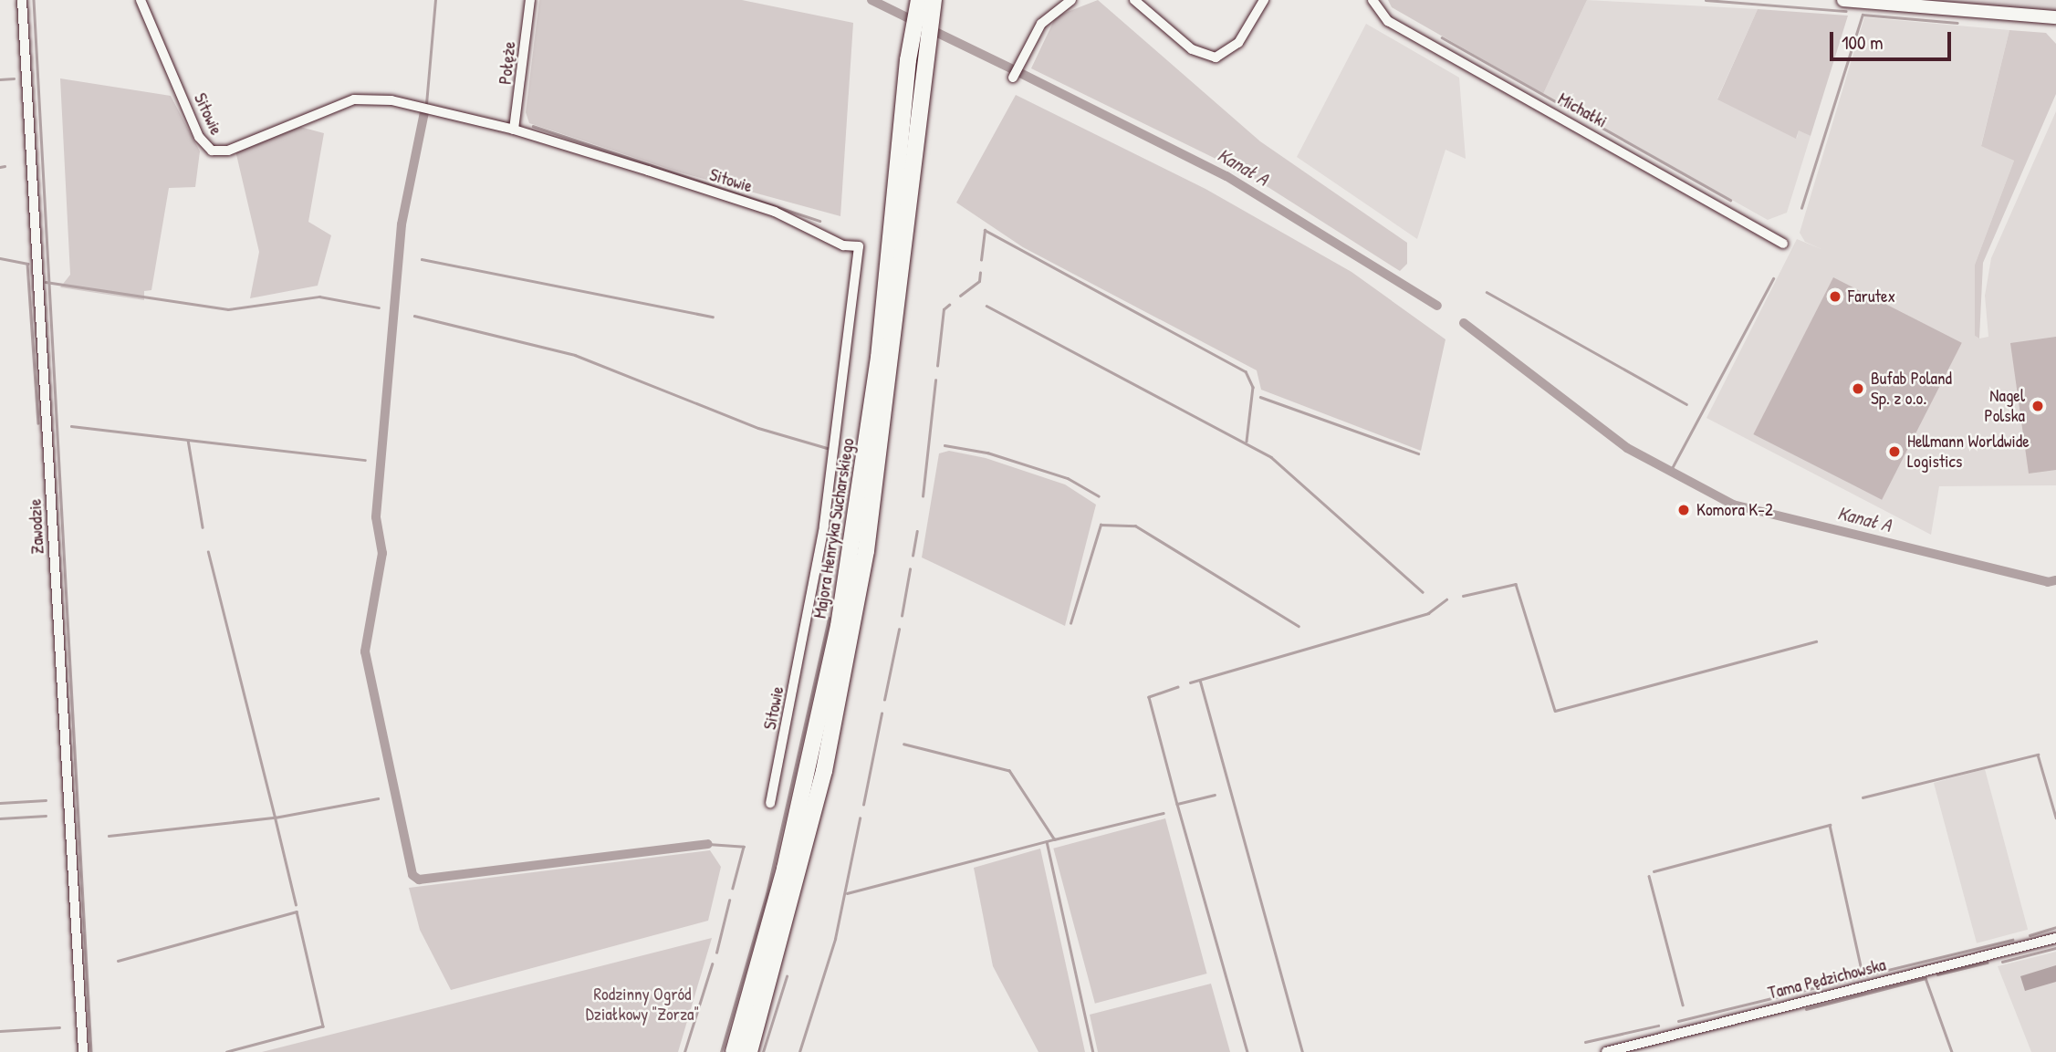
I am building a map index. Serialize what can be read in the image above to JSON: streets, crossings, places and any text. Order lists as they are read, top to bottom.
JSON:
{
  "streets": {
    "highway": ["Majora Henryka Sucharskiego"],
    "street": [
      "Połęże",
      "Michałki",
      "Sitowie",
      "Zawodzie",
      "Tama Pędzichowska"
    ]
  },
  "crossings": [
    ["Połęże", "Sitowie"]
  ],
  "water": ["Kanał A"],
  "parks": ["Rodzinny Ogród Działkowy \"Zorza\""],
  "places": [
    "Farutex",
    "Bufab Poland Sp. z o.o.",
    "Nagel Polska",
    "Hellmann Worldwide Logistics",
    "Komora K-2"
  ],
  "scale_bar": "100 m"
}
